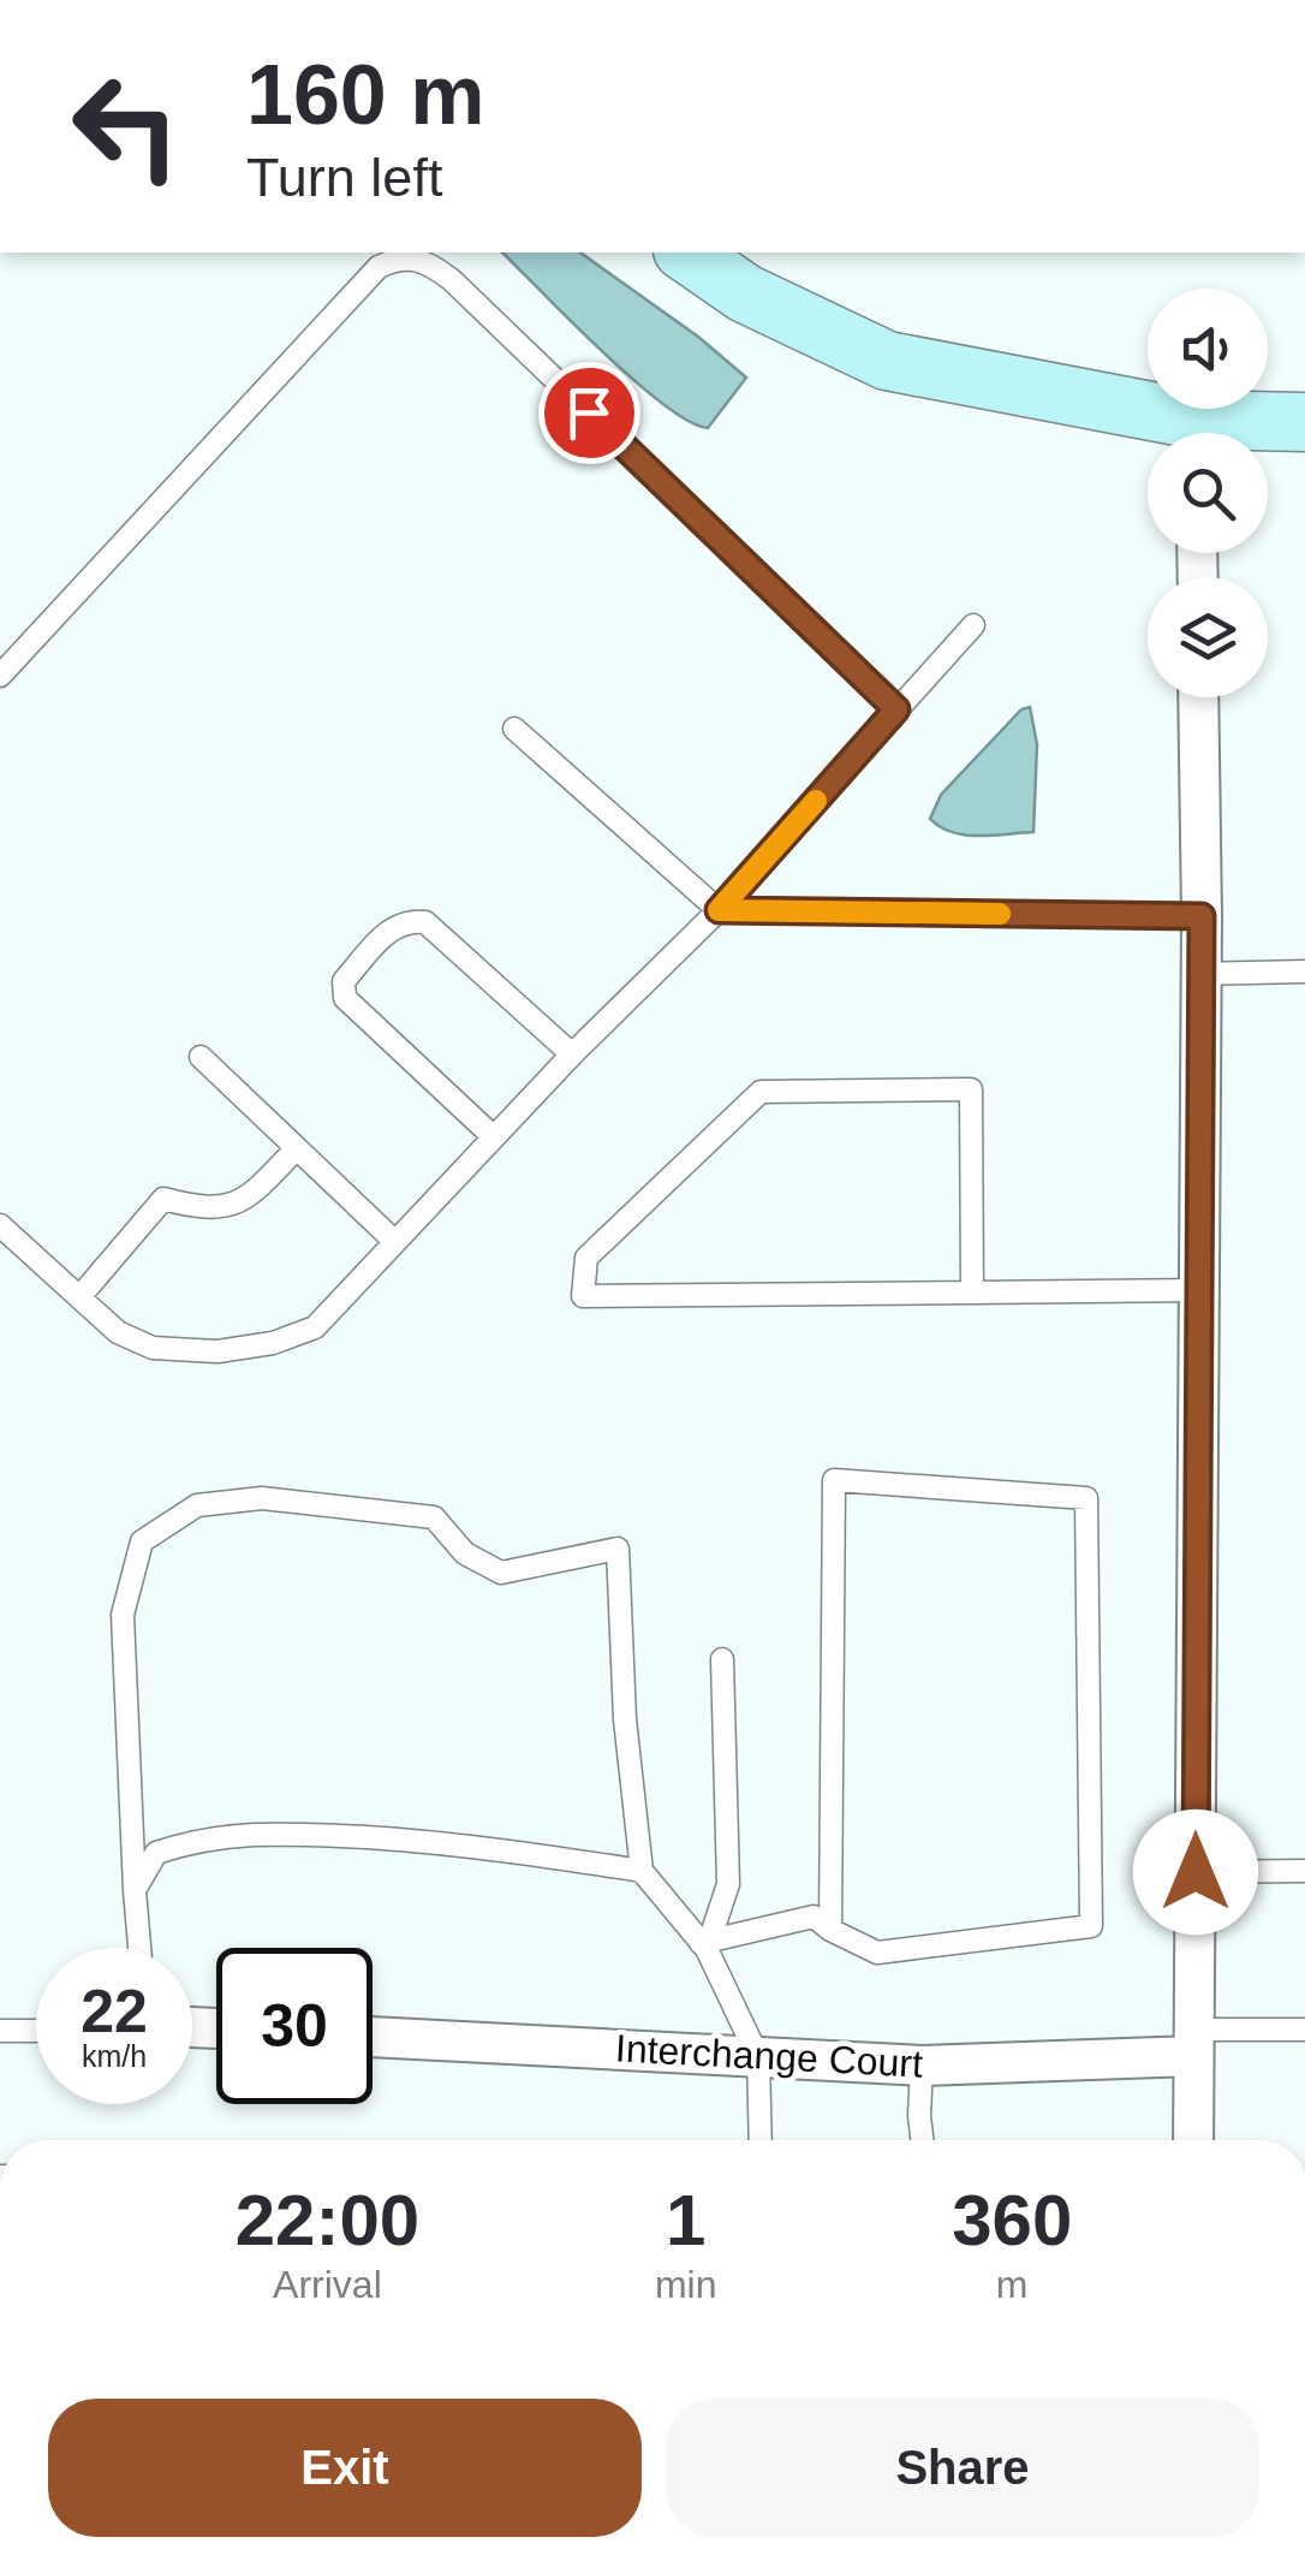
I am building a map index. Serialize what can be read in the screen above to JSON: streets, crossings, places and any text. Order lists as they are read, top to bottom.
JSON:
{
  "streets": {
    "street": ["Interchange Court"]
  },
  "page": {
    "turn": ["160 m", "Turn left"],
    "speed": "22 km/h",
    "limit": "30",
    "eta": [
      "22:00",
      "Arrival",
      "1",
      "min",
      "360",
      "m"
    ],
    "buttons": ["Exit", "Share"]
  }
}
